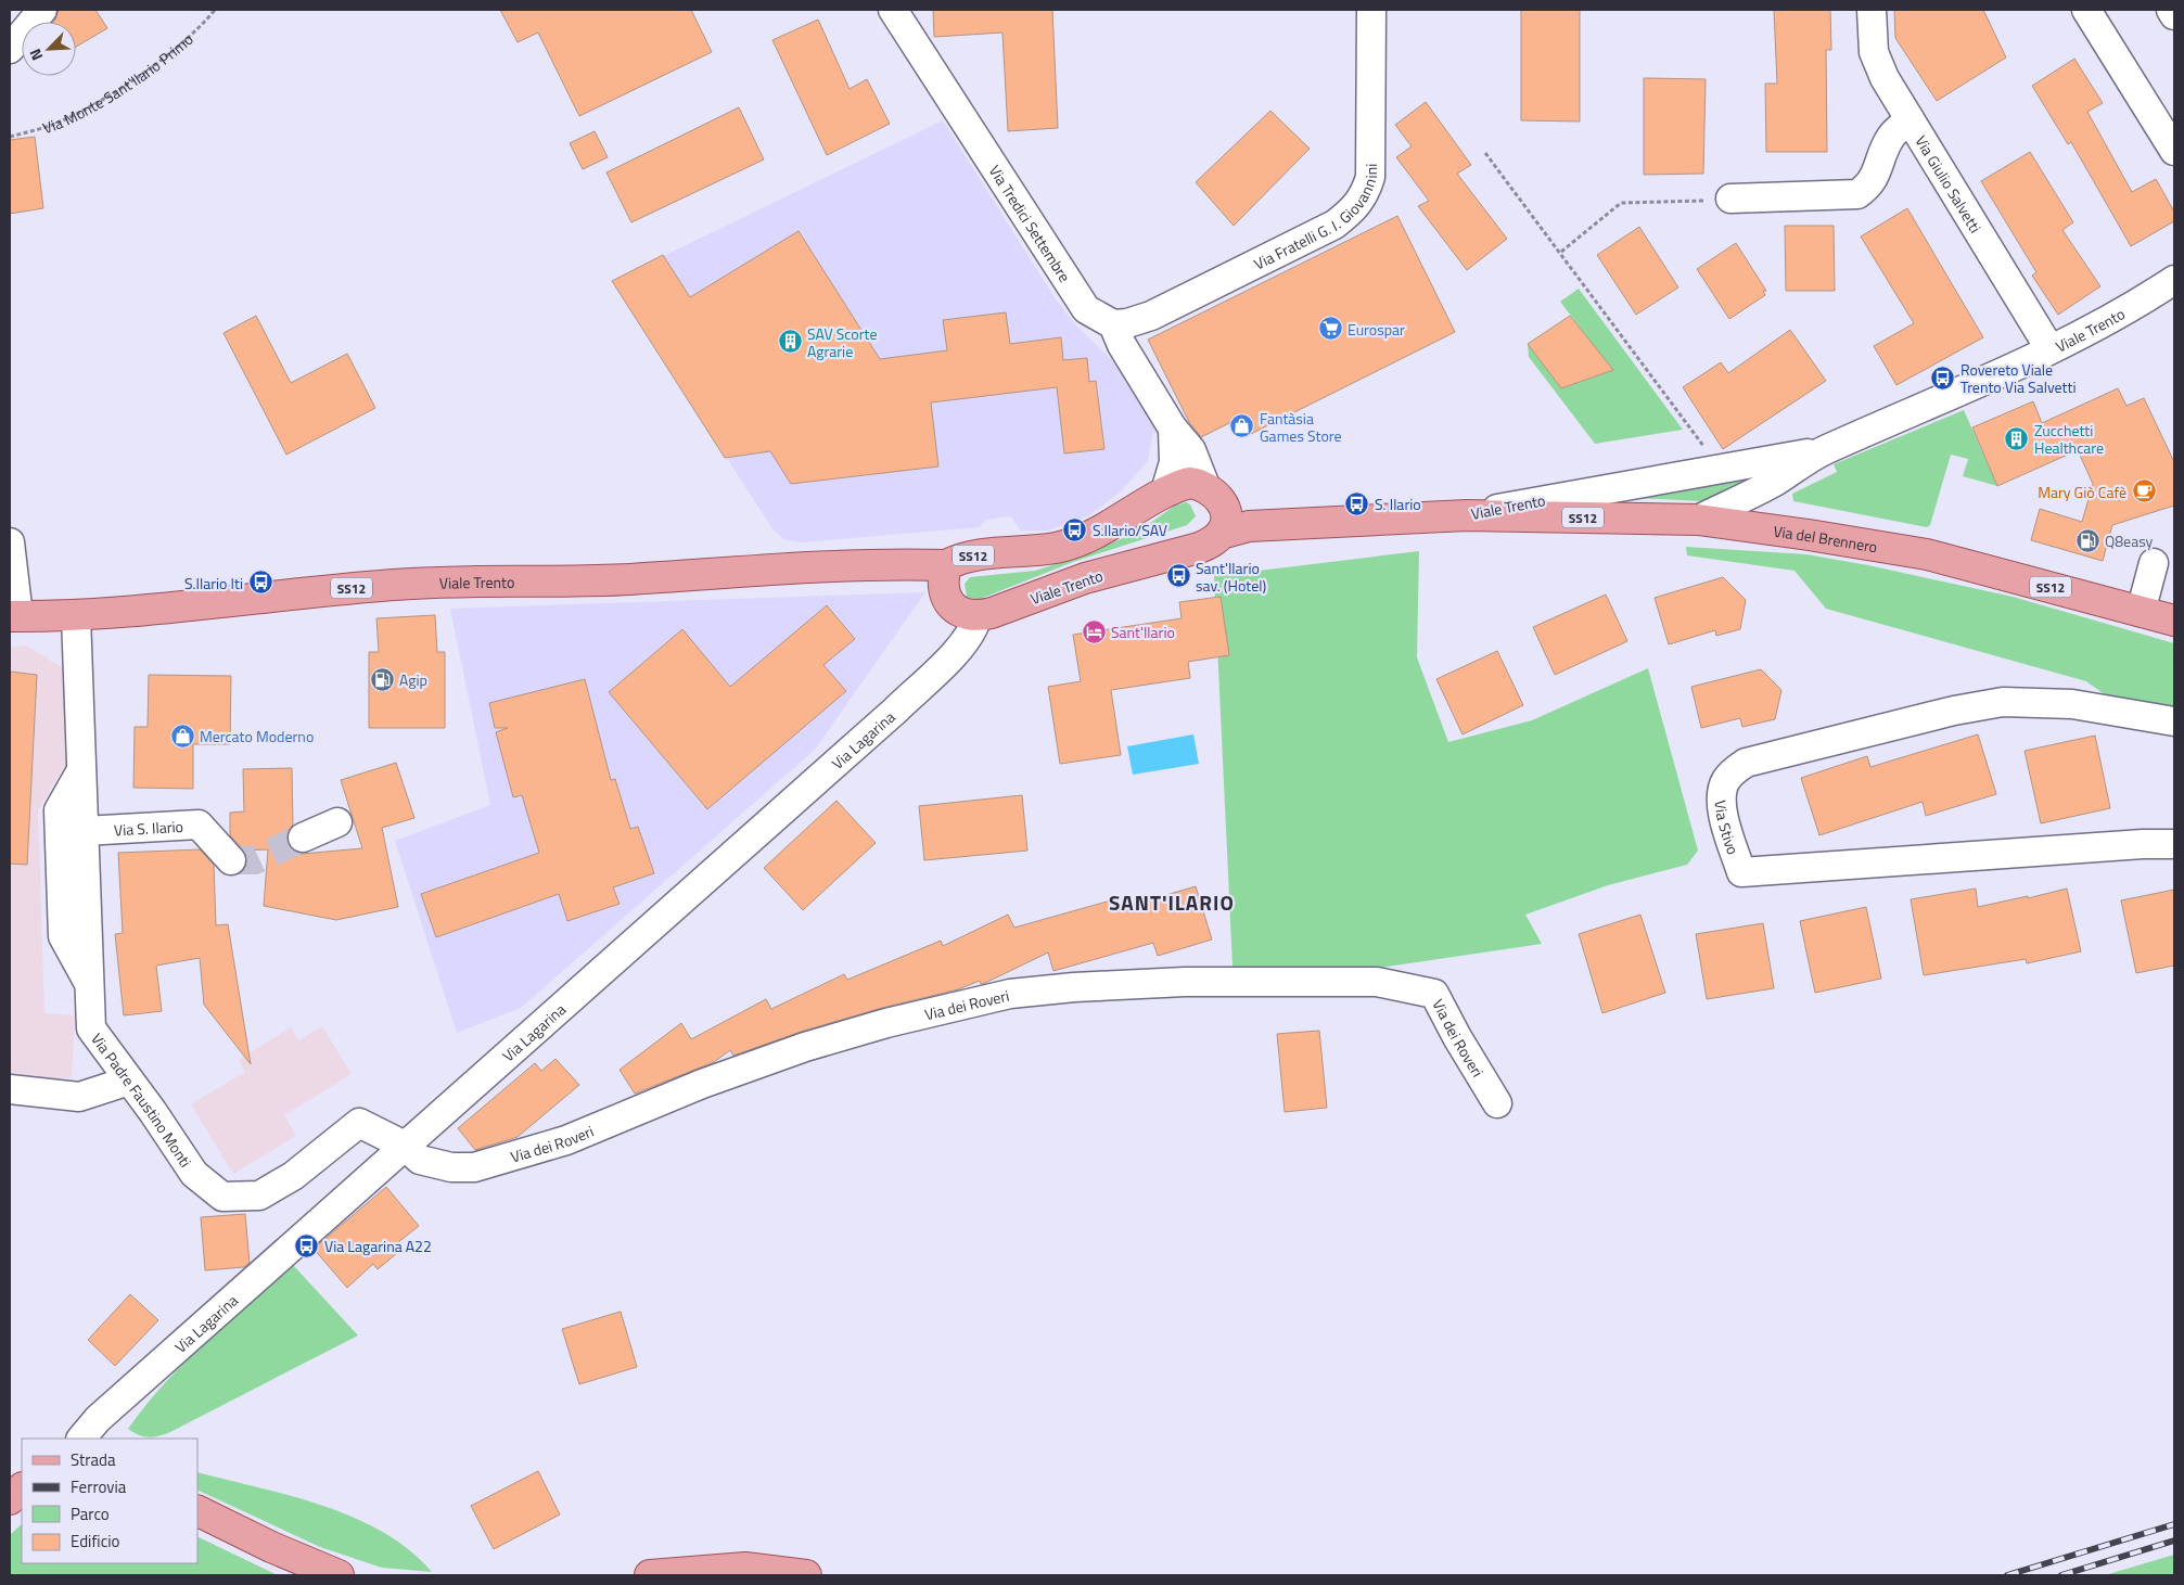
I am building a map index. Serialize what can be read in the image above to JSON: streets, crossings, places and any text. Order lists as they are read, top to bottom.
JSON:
{
  "streets": {
    "main road": ["Viale Trento", "SS12", "Via del Brennero"],
    "street": [
      "Via Giulio Salvetti",
      "Via Fratelli G. I. Giovannini",
      "Via Tredici Settembre",
      "Via Lagarina",
      "Via S. Ilario",
      "Via Stivo",
      "Via dei Roveri",
      "Via Padre Faustino Monti"
    ],
    "path": ["Via Monte Sant'Ilario Primo"]
  },
  "crossings": [
    ["Via Giulio Salvetti", "Viale Trento"],
    ["Via Fratelli G. I. Giovannini", "Via Tredici Settembre"],
    ["Viale Trento", "SS12"],
    ["Viale Trento", "Via del Brennero"],
    ["Viale Trento", "Via Lagarina"],
    ["Viale Trento", "Via Padre Faustino Monti"],
    ["SS12", "Via Lagarina"],
    ["Via Lagarina", "Via dei Roveri"],
    ["Via Lagarina", "Via Padre Faustino Monti"],
    ["Via S. Ilario", "Via Padre Faustino Monti"],
    ["Via dei Roveri", "Via Padre Faustino Monti"]
  ],
  "districts": ["SANT'ILARIO"],
  "places": {
    "supermarket": ["Eurospar"],
    "building": ["SAV Scorte Agrarie", "Zucchetti Healthcare"],
    "bus stop": [
      "Rovereto Viale Trento Via Salvetti",
      "S. Ilario",
      "S.Ilario/SAV",
      "Sant'Ilario sav. (Hotel)",
      "S.Ilario Iti",
      "Via Lagarina A22"
    ],
    "shop": ["Fantàsia Games Store", "Mercato Moderno"],
    "cafe": ["Mary Giò Cafè"],
    "fuel station": ["Q8easy", "Agip"],
    "hotel": ["Sant'Ilario"]
  },
  "legend": [
    "Strada",
    "Ferrovia",
    "Parco",
    "Edificio"
  ],
  "north": "bottom left"
}
